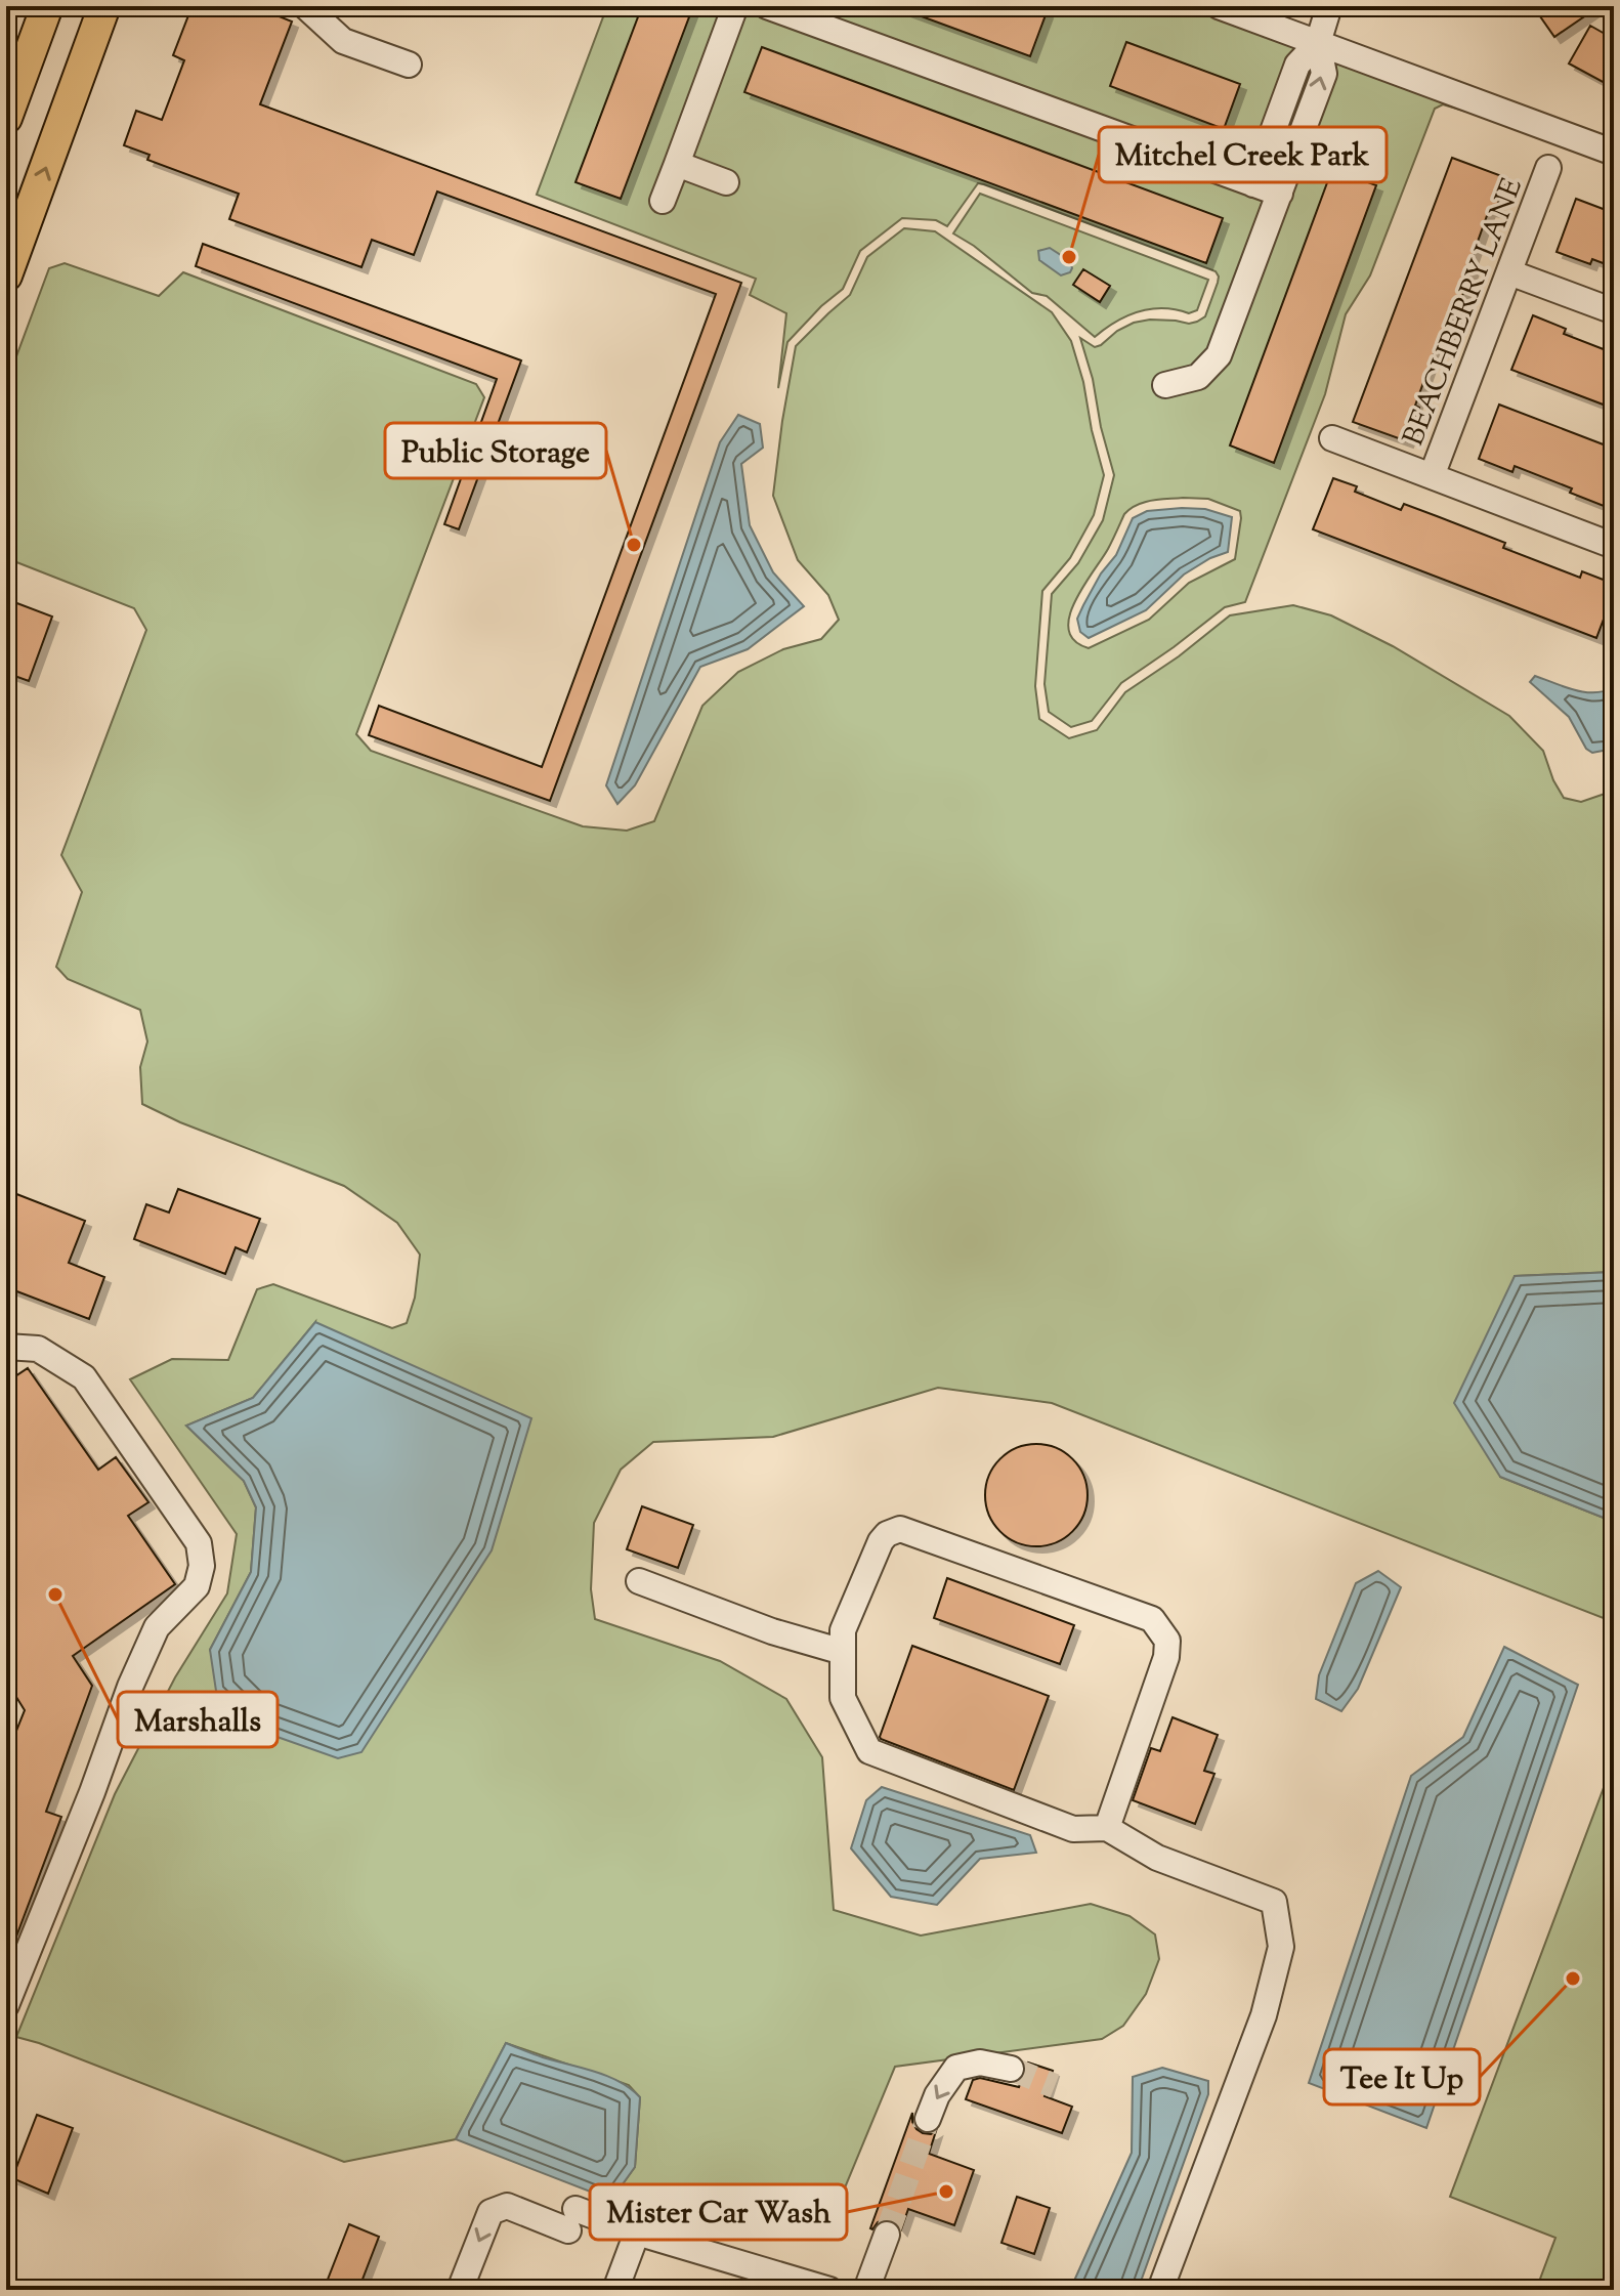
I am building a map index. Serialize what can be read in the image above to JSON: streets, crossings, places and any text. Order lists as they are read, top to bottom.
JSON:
{
  "streets": {
    "street": ["BEACHBERRY LANE"]
  },
  "places": [
    "Mitchel Creek Park",
    "Public Storage",
    "Marshalls",
    "Tee It Up",
    "Mister Car Wash"
  ]
}
